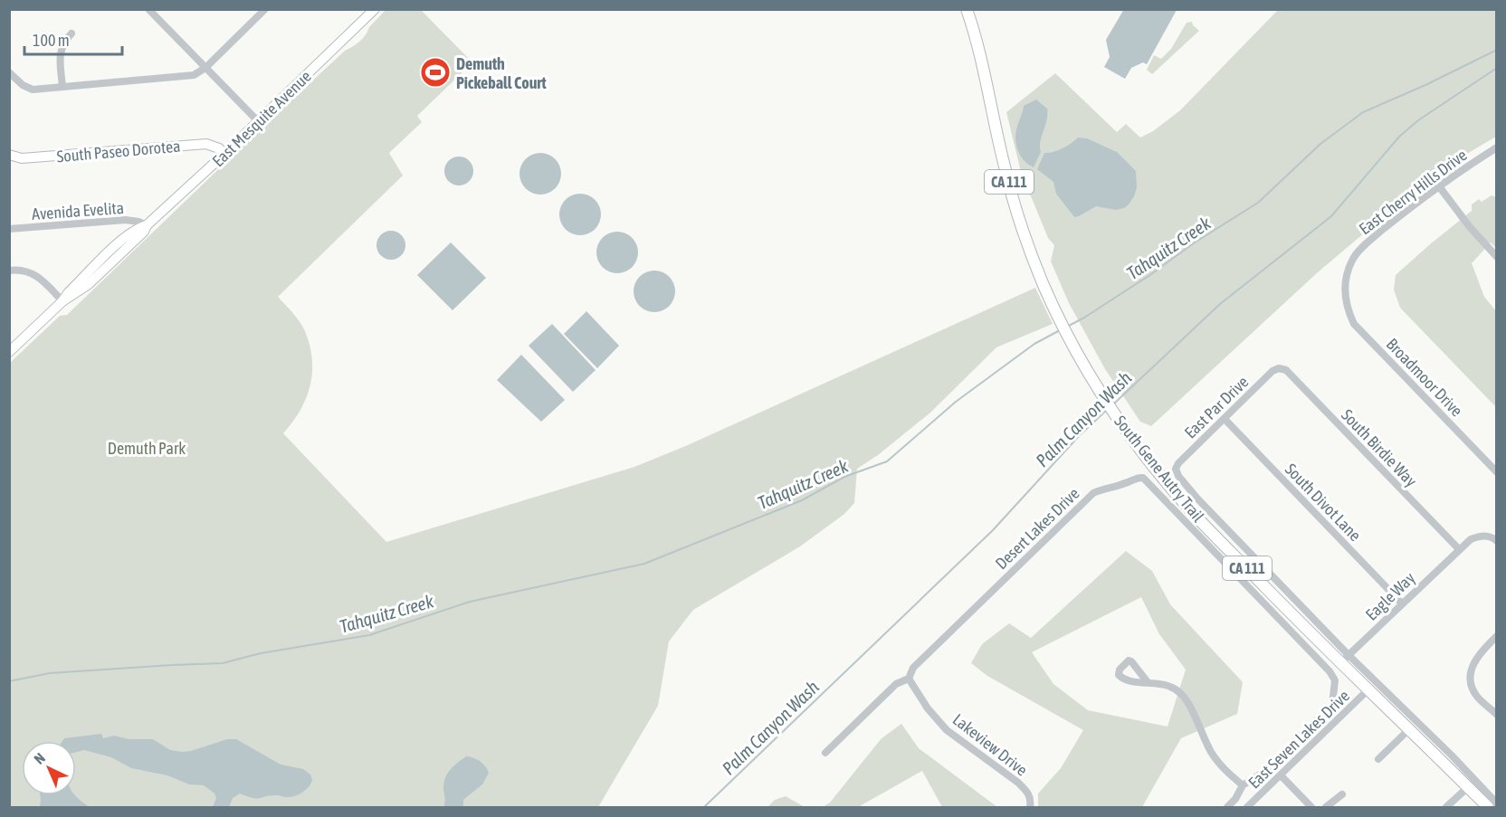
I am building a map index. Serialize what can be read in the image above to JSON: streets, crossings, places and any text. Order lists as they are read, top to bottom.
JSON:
{
  "streets": {
    "main road": ["CA 111", "South Gene Autry Trail"],
    "street": [
      "East Mesquite Avenue",
      "South Paseo Dorotea",
      "East Cherry Hills Drive",
      "Avenida Evelita",
      "Broadmoor Drive",
      "East Par Drive",
      "South Birdie Way",
      "South Divot Lane",
      "Desert Lakes Drive",
      "Eagle Way",
      "East Seven Lakes Drive",
      "Lakeview Drive"
    ]
  },
  "crossings": [
    ["East Mesquite Avenue", "South Paseo Dorotea"],
    ["East Mesquite Avenue", "Avenida Evelita"],
    ["East Cherry Hills Drive", "Broadmoor Drive"],
    ["East Par Drive", "South Birdie Way"],
    ["East Par Drive", "South Gene Autry Trail"],
    ["East Par Drive", "South Divot Lane"],
    ["South Birdie Way", "Eagle Way"],
    ["South Gene Autry Trail", "Eagle Way"],
    ["South Gene Autry Trail", "East Seven Lakes Drive"],
    ["South Divot Lane", "Eagle Way"],
    ["Desert Lakes Drive", "Lakeview Drive"]
  ],
  "water": ["Tahquitz Creek", "Palm Canyon Wash"],
  "parks": ["Demuth Park"],
  "places": {
    "sports": ["Demuth Pickeball Court"]
  },
  "scale_bar": "100 m",
  "north": "top left"
}
